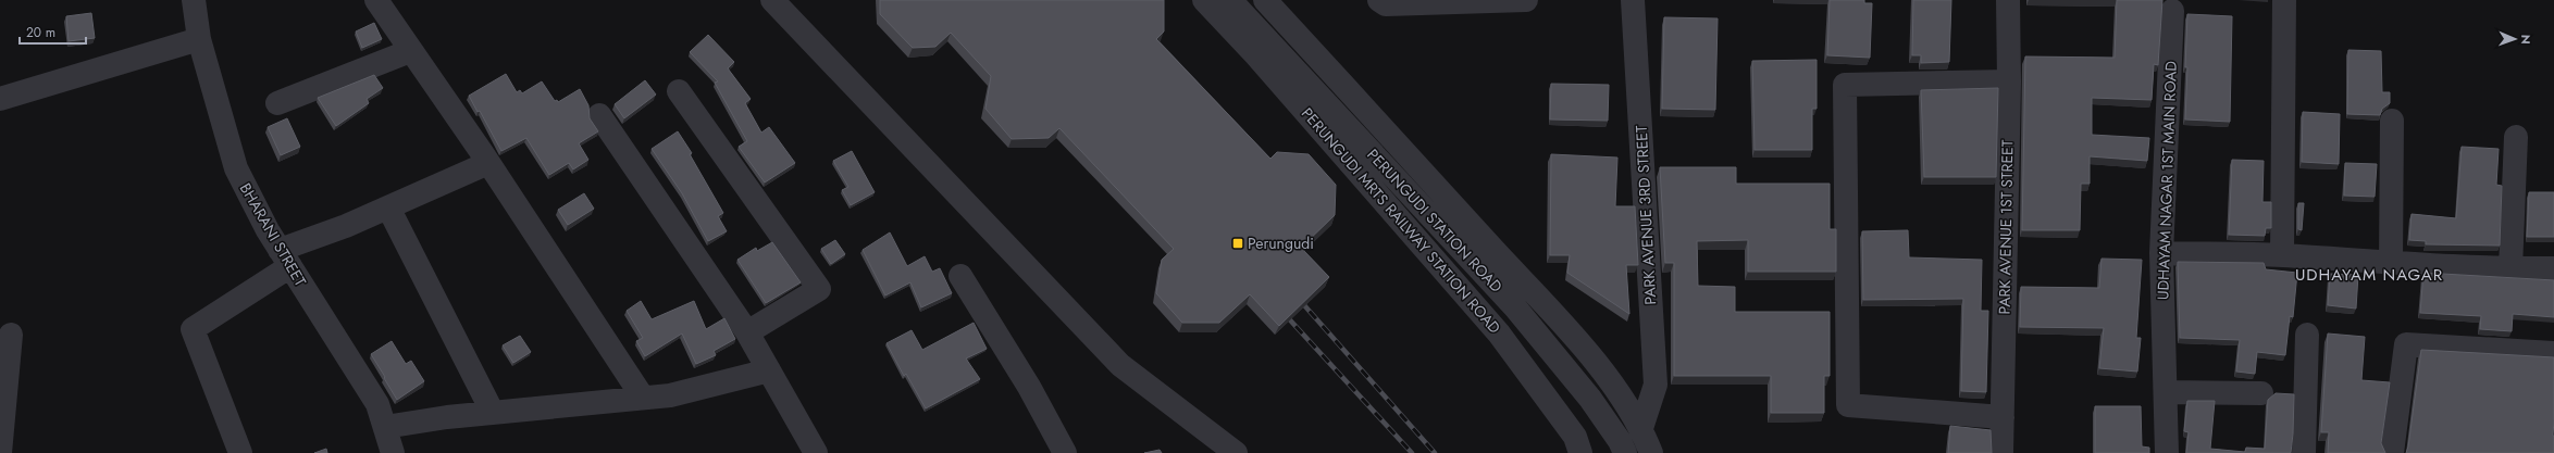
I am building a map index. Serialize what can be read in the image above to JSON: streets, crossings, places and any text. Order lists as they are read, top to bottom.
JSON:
{
  "streets": {
    "street": [
      "UDHAYAM NAGAR 1ST MAIN ROAD",
      "PARK AVENUE 3RD STREET",
      "PERUNGUDI MRTS RAILWAY STATION ROAD",
      "PERUNGUDI STATION ROAD",
      "PARK AVENUE 1ST STREET",
      "BHARANI STREET"
    ]
  },
  "crossings": [
    ["PARK AVENUE 3RD STREET", "PERUNGUDI STATION ROAD"]
  ],
  "districts": ["UDHAYAM NAGAR"],
  "places": {
    "transit": ["Perungudi"]
  },
  "scale_bar": "20 m",
  "north": "right"
}
